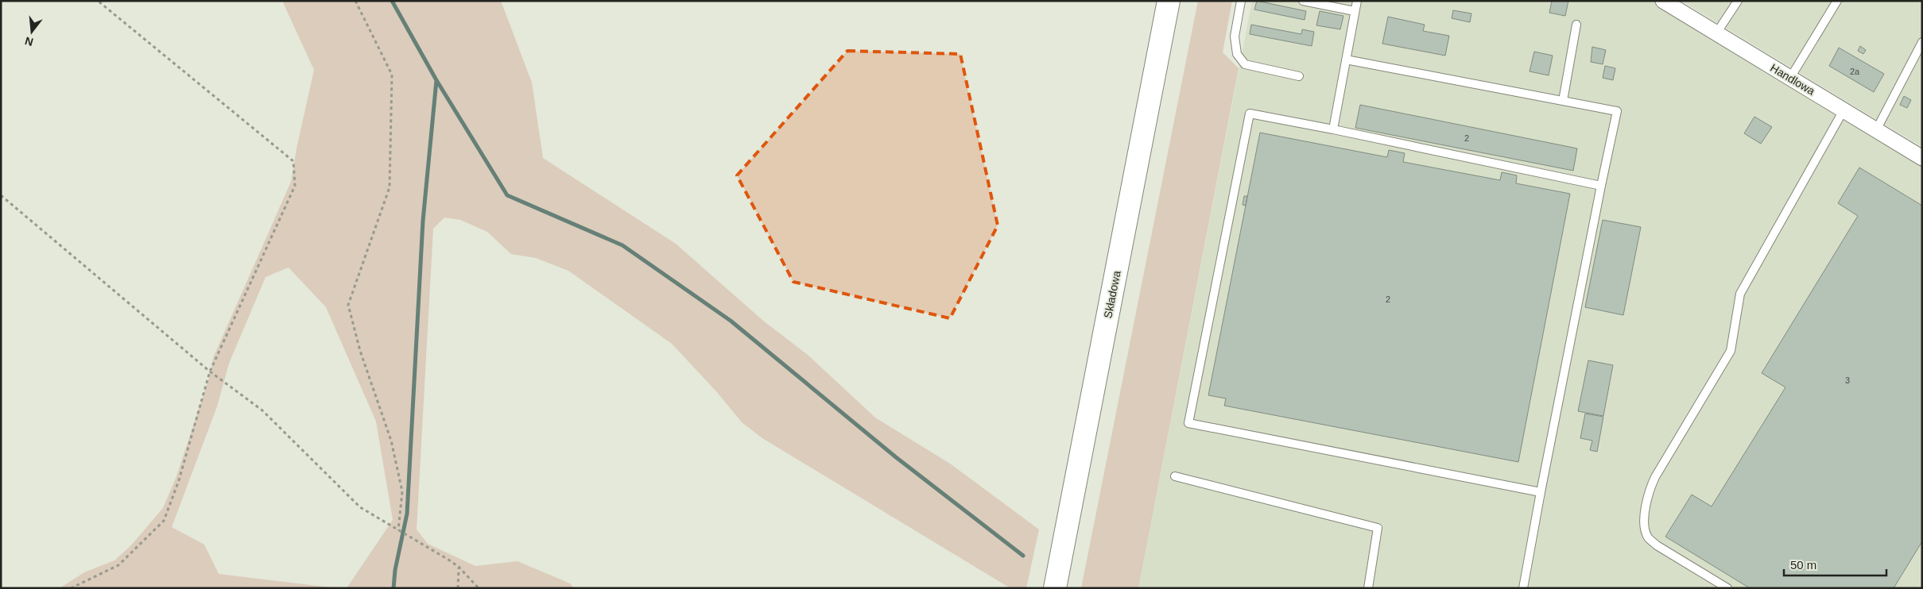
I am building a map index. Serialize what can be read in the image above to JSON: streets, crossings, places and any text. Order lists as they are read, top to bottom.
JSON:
{
  "streets": {
    "main road": ["Składowa"],
    "street": ["Handlowa"]
  },
  "house_numbers": [
    "2a",
    "2",
    "2",
    "3"
  ],
  "scale_bar": "50 m",
  "north": "bottom"
}
